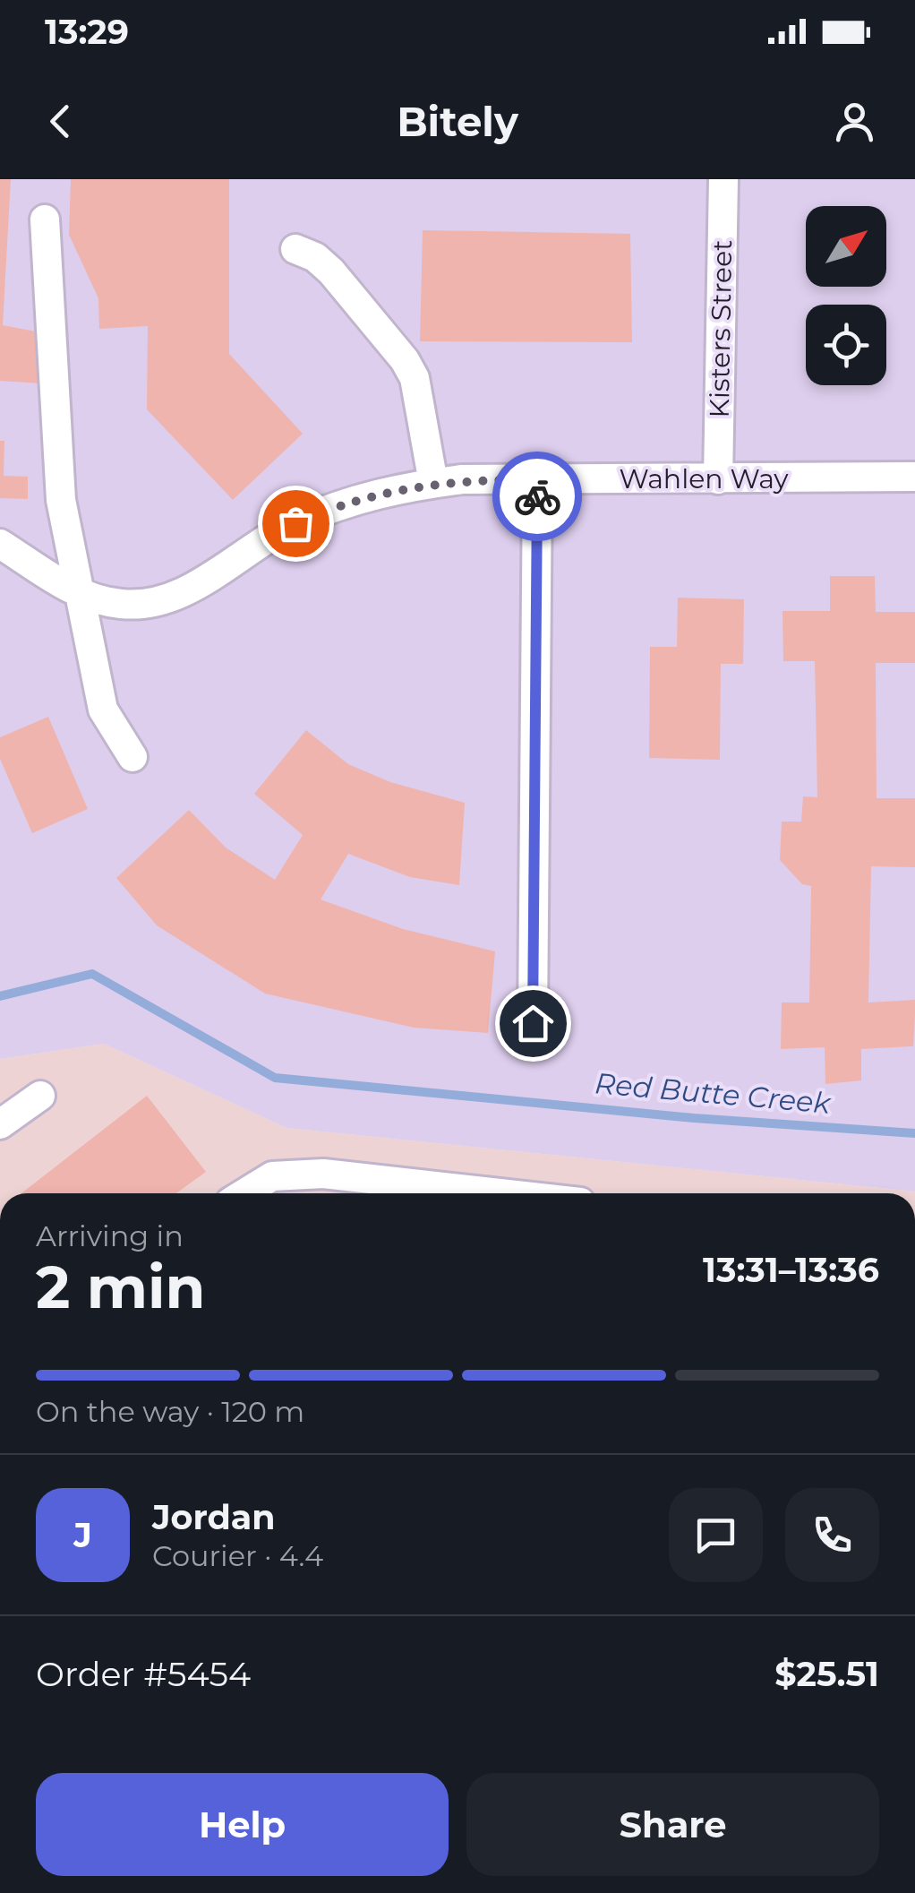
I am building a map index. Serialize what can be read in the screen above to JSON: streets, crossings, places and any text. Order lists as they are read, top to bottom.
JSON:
{
  "streets": {
    "street": ["Kisters Street", "Wahlen Way"]
  },
  "crossings": [
    ["Kisters Street", "Wahlen Way"]
  ],
  "water": ["Red Butte Creek"],
  "north": "top right",
  "page": {
    "status": "13:29",
    "header": "Bitely",
    "heading": ["2 min", "Arriving in", "13:31–13:36"],
    "panel": [
      "Jordan",
      "Courier · 4.4",
      "Order #5454",
      "$25.51"
    ],
    "bar": "On the way · 120 m",
    "round": "J",
    "buttons": ["Help", "Share"]
  }
}
